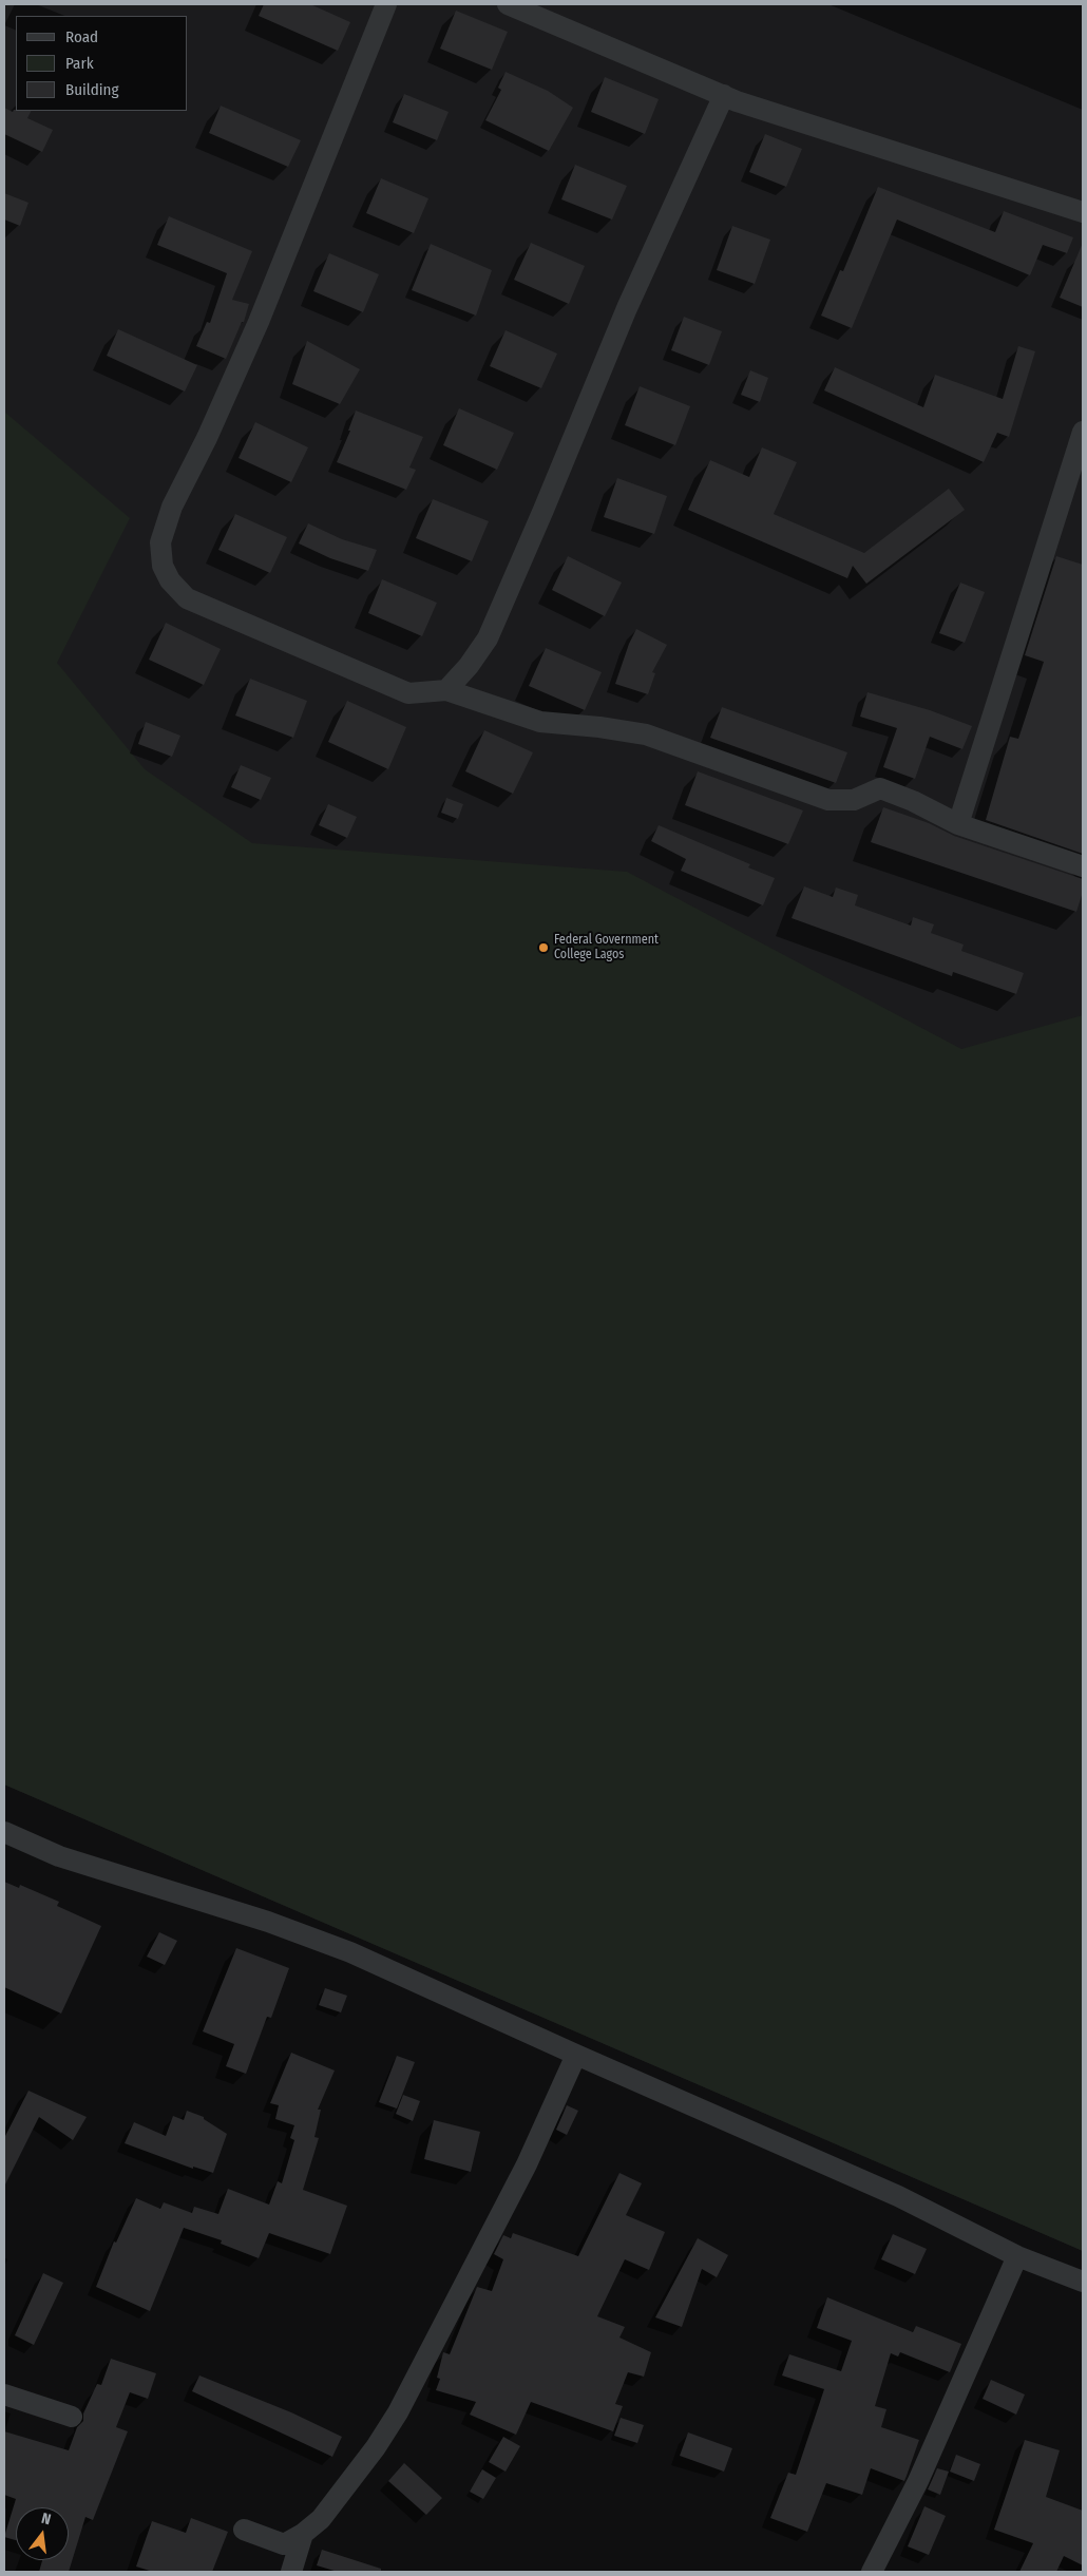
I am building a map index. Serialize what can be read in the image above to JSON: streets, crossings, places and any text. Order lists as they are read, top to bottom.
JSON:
{
  "places": ["Federal Government College Lagos"],
  "legend": ["Road", "Park", "Building"],
  "north": "top"
}
